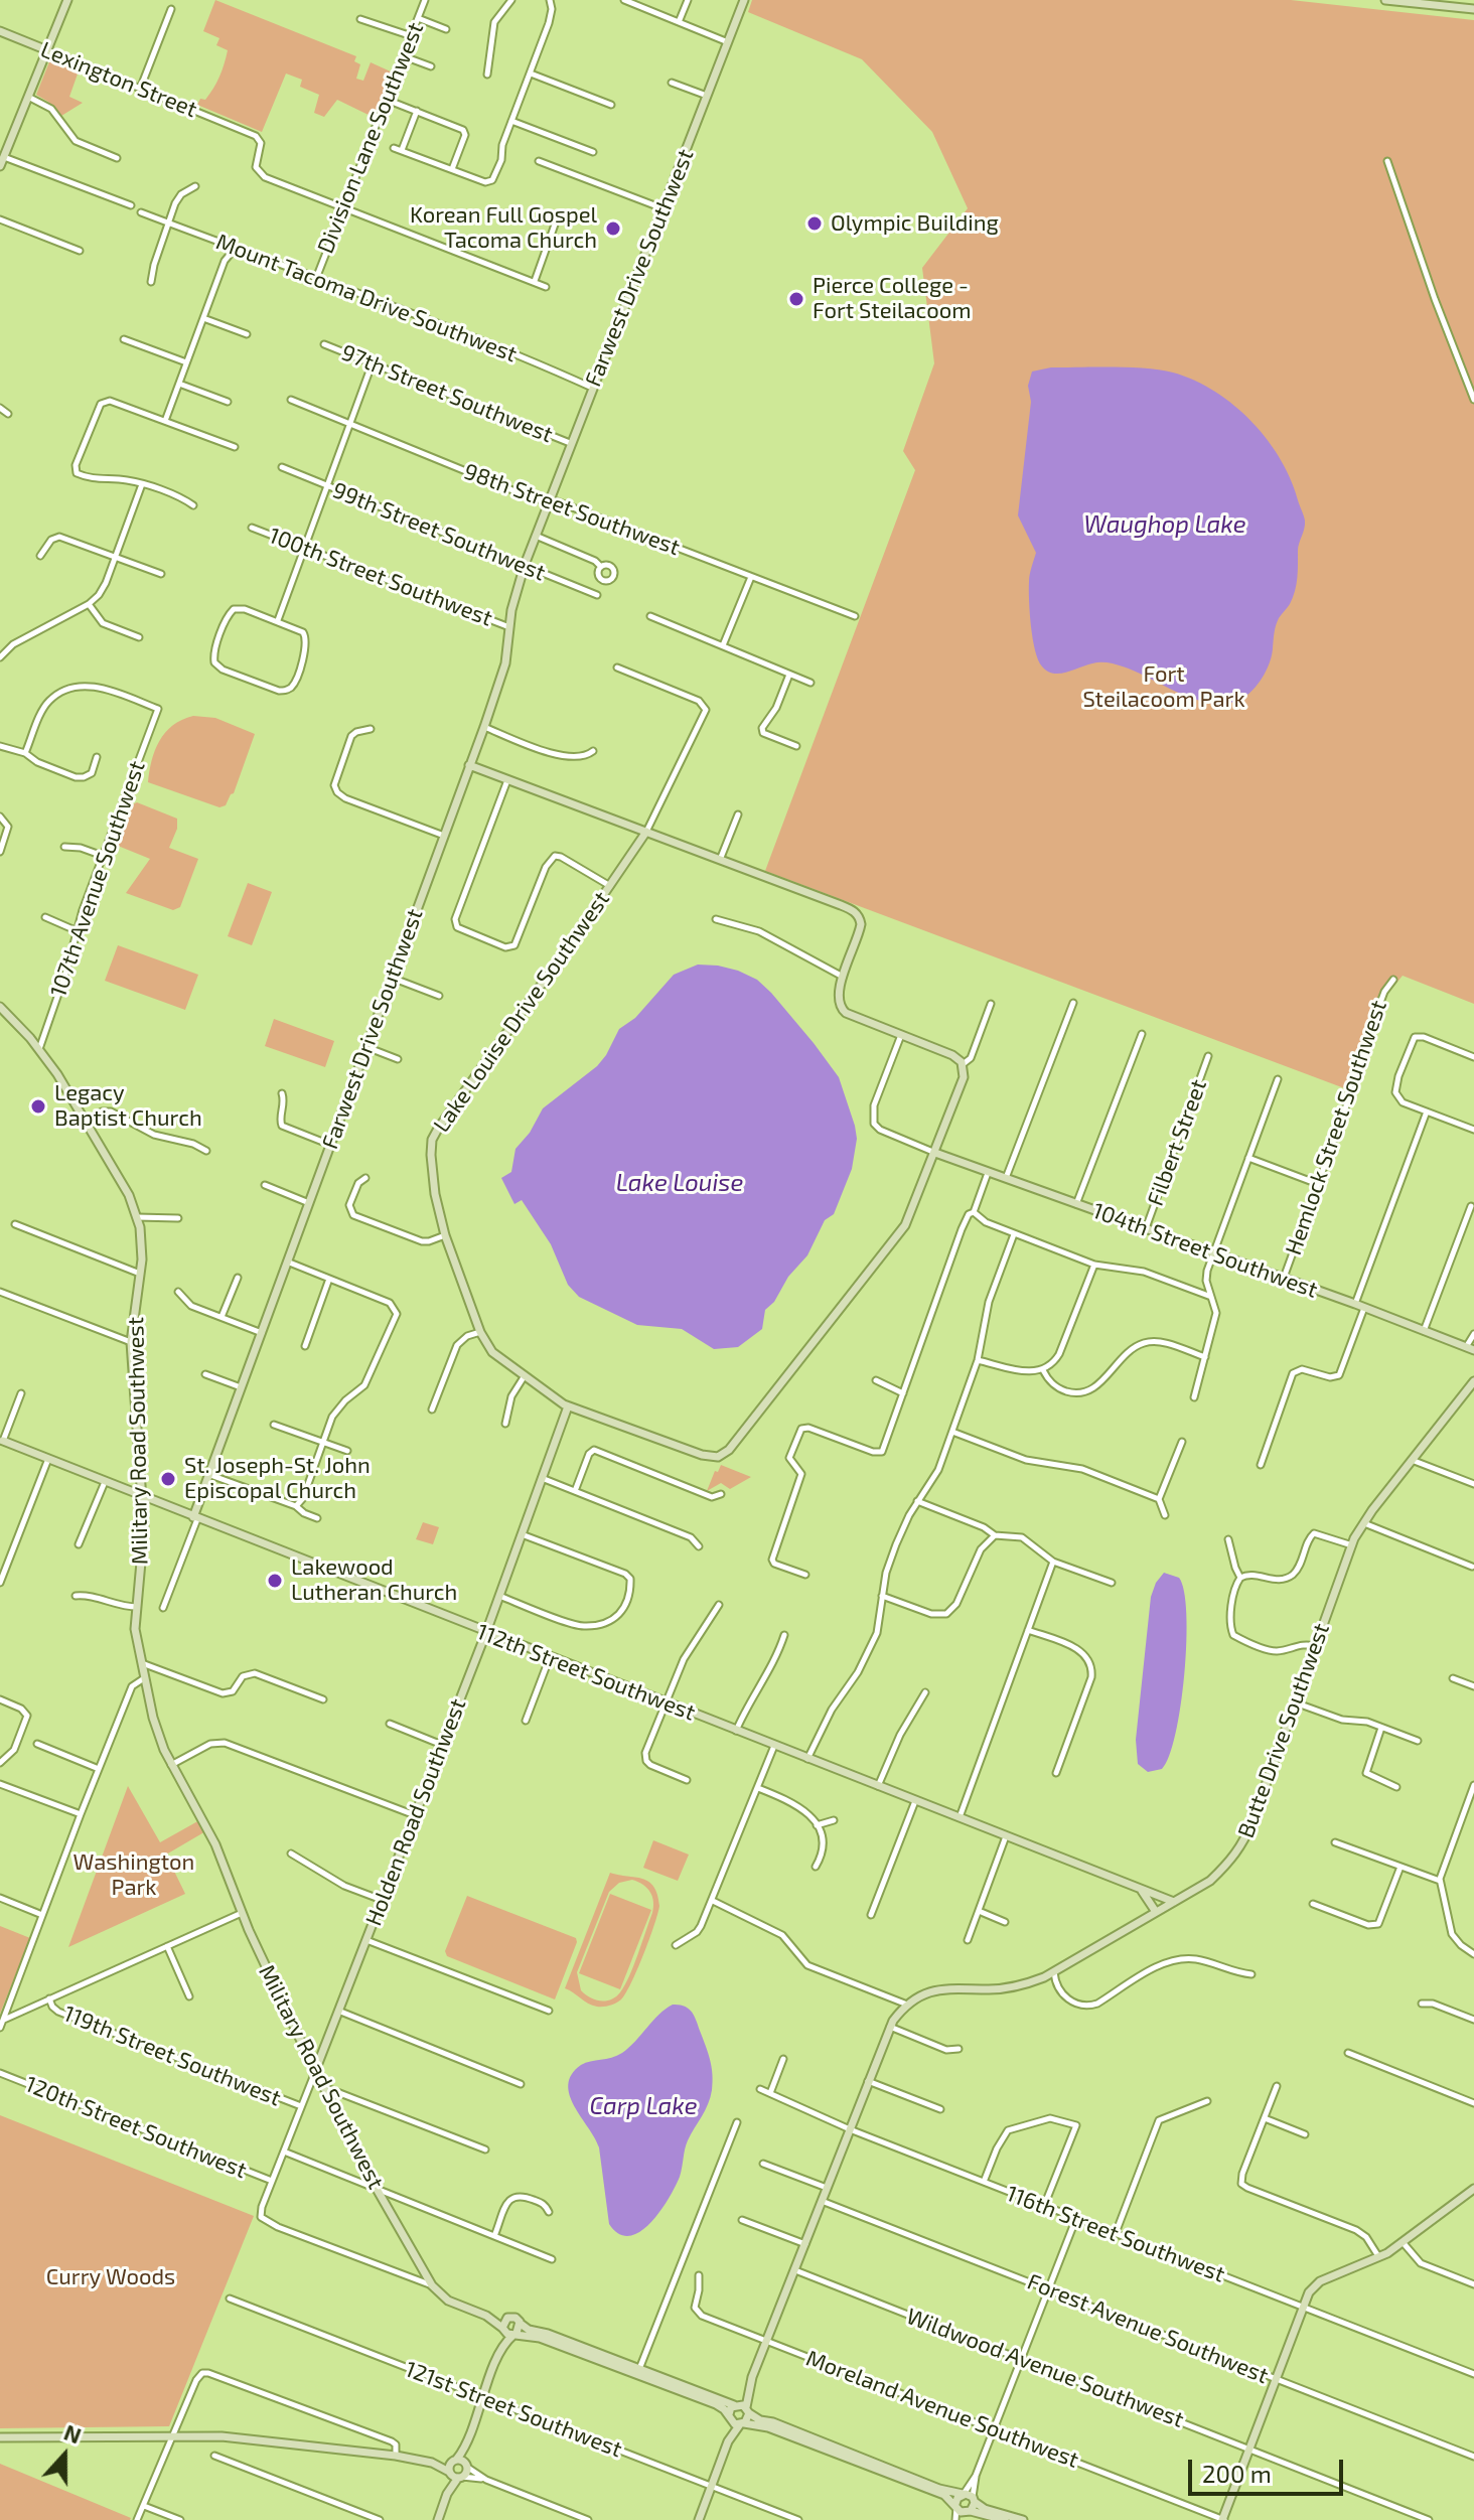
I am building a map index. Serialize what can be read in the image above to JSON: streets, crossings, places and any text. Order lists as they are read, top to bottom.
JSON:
{
  "streets": {
    "street": [
      "Lexington Street",
      "Division Lane Southwest",
      "Farwest Drive Southwest",
      "Mount Tacoma Drive Southwest",
      "97th Street Southwest",
      "98th Street Southwest",
      "99th Street Southwest",
      "100th Street Southwest",
      "107th Avenue Southwest",
      "Lake Louise Drive Southwest",
      "Hemlock Street Southwest",
      "Filbert Street",
      "104th Street Southwest",
      "Military Road Southwest",
      "112th Street Southwest",
      "Butte Drive Southwest",
      "Holden Road Southwest",
      "119th Street Southwest",
      "120th Street Southwest",
      "116th Street Southwest",
      "Forest Avenue Southwest",
      "Wildwood Avenue Southwest",
      "121st Street Southwest",
      "Moreland Avenue Southwest"
    ]
  },
  "crossings": [
    ["Lexington Street", "Division Lane Southwest"],
    ["Division Lane Southwest", "Mount Tacoma Drive Southwest"],
    ["Farwest Drive Southwest", "Mount Tacoma Drive Southwest"],
    ["Farwest Drive Southwest", "97th Street Southwest"],
    ["Farwest Drive Southwest", "98th Street Southwest"],
    ["Farwest Drive Southwest", "99th Street Southwest"],
    ["Farwest Drive Southwest", "100th Street Southwest"],
    ["Farwest Drive Southwest", "112th Street Southwest"],
    ["107th Avenue Southwest", "Military Road Southwest"],
    ["Lake Louise Drive Southwest", "104th Street Southwest"],
    ["Lake Louise Drive Southwest", "Holden Road Southwest"],
    ["Hemlock Street Southwest", "104th Street Southwest"],
    ["Filbert Street", "104th Street Southwest"],
    ["Military Road Southwest", "112th Street Southwest"],
    ["Military Road Southwest", "Holden Road Southwest"],
    ["112th Street Southwest", "Butte Drive Southwest"],
    ["112th Street Southwest", "Holden Road Southwest"],
    ["Butte Drive Southwest", "116th Street Southwest"],
    ["Butte Drive Southwest", "Forest Avenue Southwest"],
    ["Butte Drive Southwest", "Wildwood Avenue Southwest"],
    ["Butte Drive Southwest", "Moreland Avenue Southwest"],
    ["Holden Road Southwest", "119th Street Southwest"],
    ["Holden Road Southwest", "120th Street Southwest"]
  ],
  "water": ["Waughop Lake", "Lake Louise", "Carp Lake"],
  "parks": ["Fort Steilacoom Park", "Washington Park", "Curry Woods"],
  "places": [
    "Olympic Building",
    "Korean Full Gospel Tacoma Church",
    "Pierce College - Fort Steilacoom",
    "Legacy Baptist Church",
    "St. Joseph-St. John Episcopal Church",
    "Lakewood Lutheran Church"
  ],
  "scale_bar": "200 m",
  "north": "top"
}
